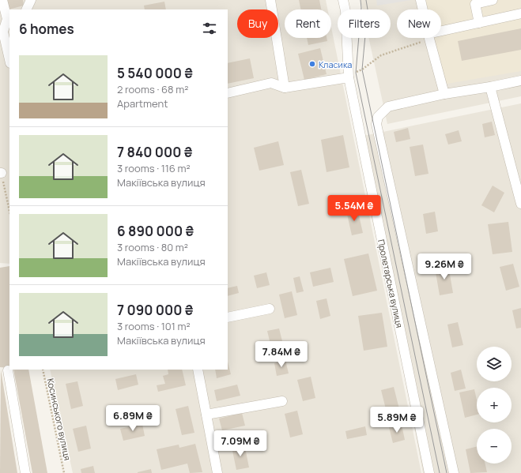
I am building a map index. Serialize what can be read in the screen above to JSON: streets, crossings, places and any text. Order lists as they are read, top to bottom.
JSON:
{
  "streets": {
    "street": ["Пролетарська вулиця"],
    "path": ["Косинського вулиця"]
  },
  "places": ["Класика"],
  "page": {
    "chip": [
      "Buy",
      "Rent",
      "Filters",
      "New"
    ],
    "heading": "6 homes",
    "list": [
      {
        "name": "5 540 000 ₴",
        "note": "2 rooms · 68 m² · Apartment"
      },
      {
        "name": "7 840 000 ₴",
        "note": "3 rooms · 116 m² · Макіївська вулиця"
      },
      {
        "name": "6 890 000 ₴",
        "note": "3 rooms · 80 m² · Макіївська вулиця"
      },
      {
        "name": "7 090 000 ₴",
        "note": "3 rooms · 101 m² · Макіївська вулиця"
      }
    ],
    "price": [
      "5.54M ₴",
      "9.26M ₴",
      "7.84M ₴",
      "6.89M ₴",
      "5.89M ₴",
      "7.09M ₴"
    ],
    "map_buttons": ["+", "−"]
  }
}
